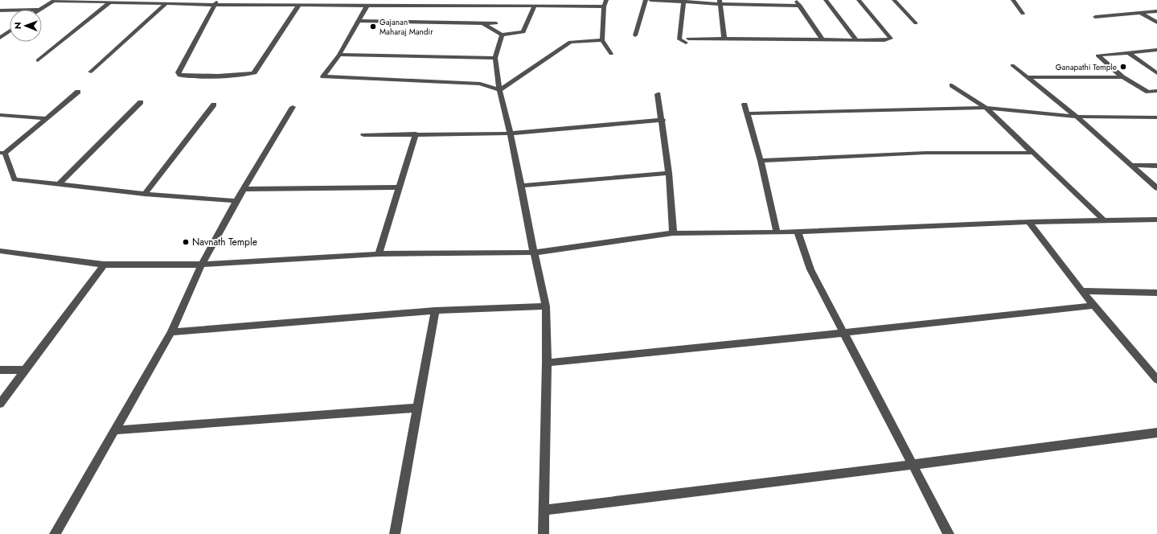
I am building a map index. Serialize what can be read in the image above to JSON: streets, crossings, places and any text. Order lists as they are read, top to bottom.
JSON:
{
  "places": ["Gajanan Maharaj Mandir", "Ganapathi Temple", "Navnath Temple"],
  "north": "left"
}
